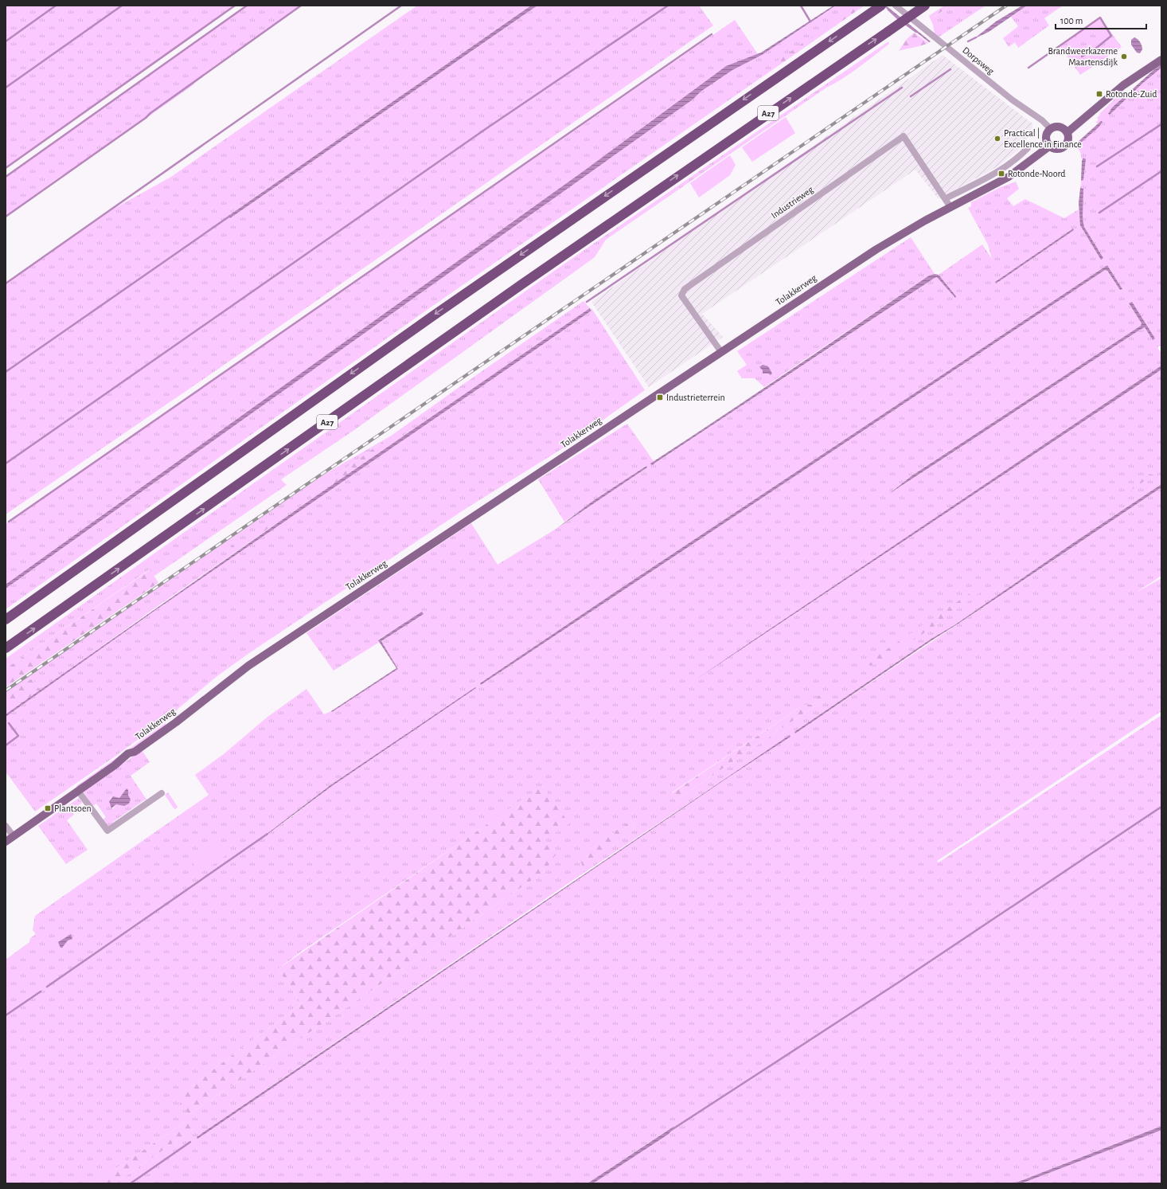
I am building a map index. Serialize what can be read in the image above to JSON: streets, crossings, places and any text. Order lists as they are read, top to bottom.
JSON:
{
  "streets": {
    "highway": ["A27"],
    "main road": ["Tolakkerweg"],
    "street": ["Dorpsweg", "Industrieweg"]
  },
  "crossings": [
    ["Dorpsweg", "Tolakkerweg"],
    ["Industrieweg", "Tolakkerweg"]
  ],
  "places": {
    "other": ["Brandweerkazerne Maartensdijk", "Practical | Excellence in Finance"],
    "transit": [
      "Rotonde-Zuid",
      "Rotonde-Noord",
      "Industrieterrein",
      "Plantsoen"
    ]
  },
  "scale_bar": "100 m"
}
